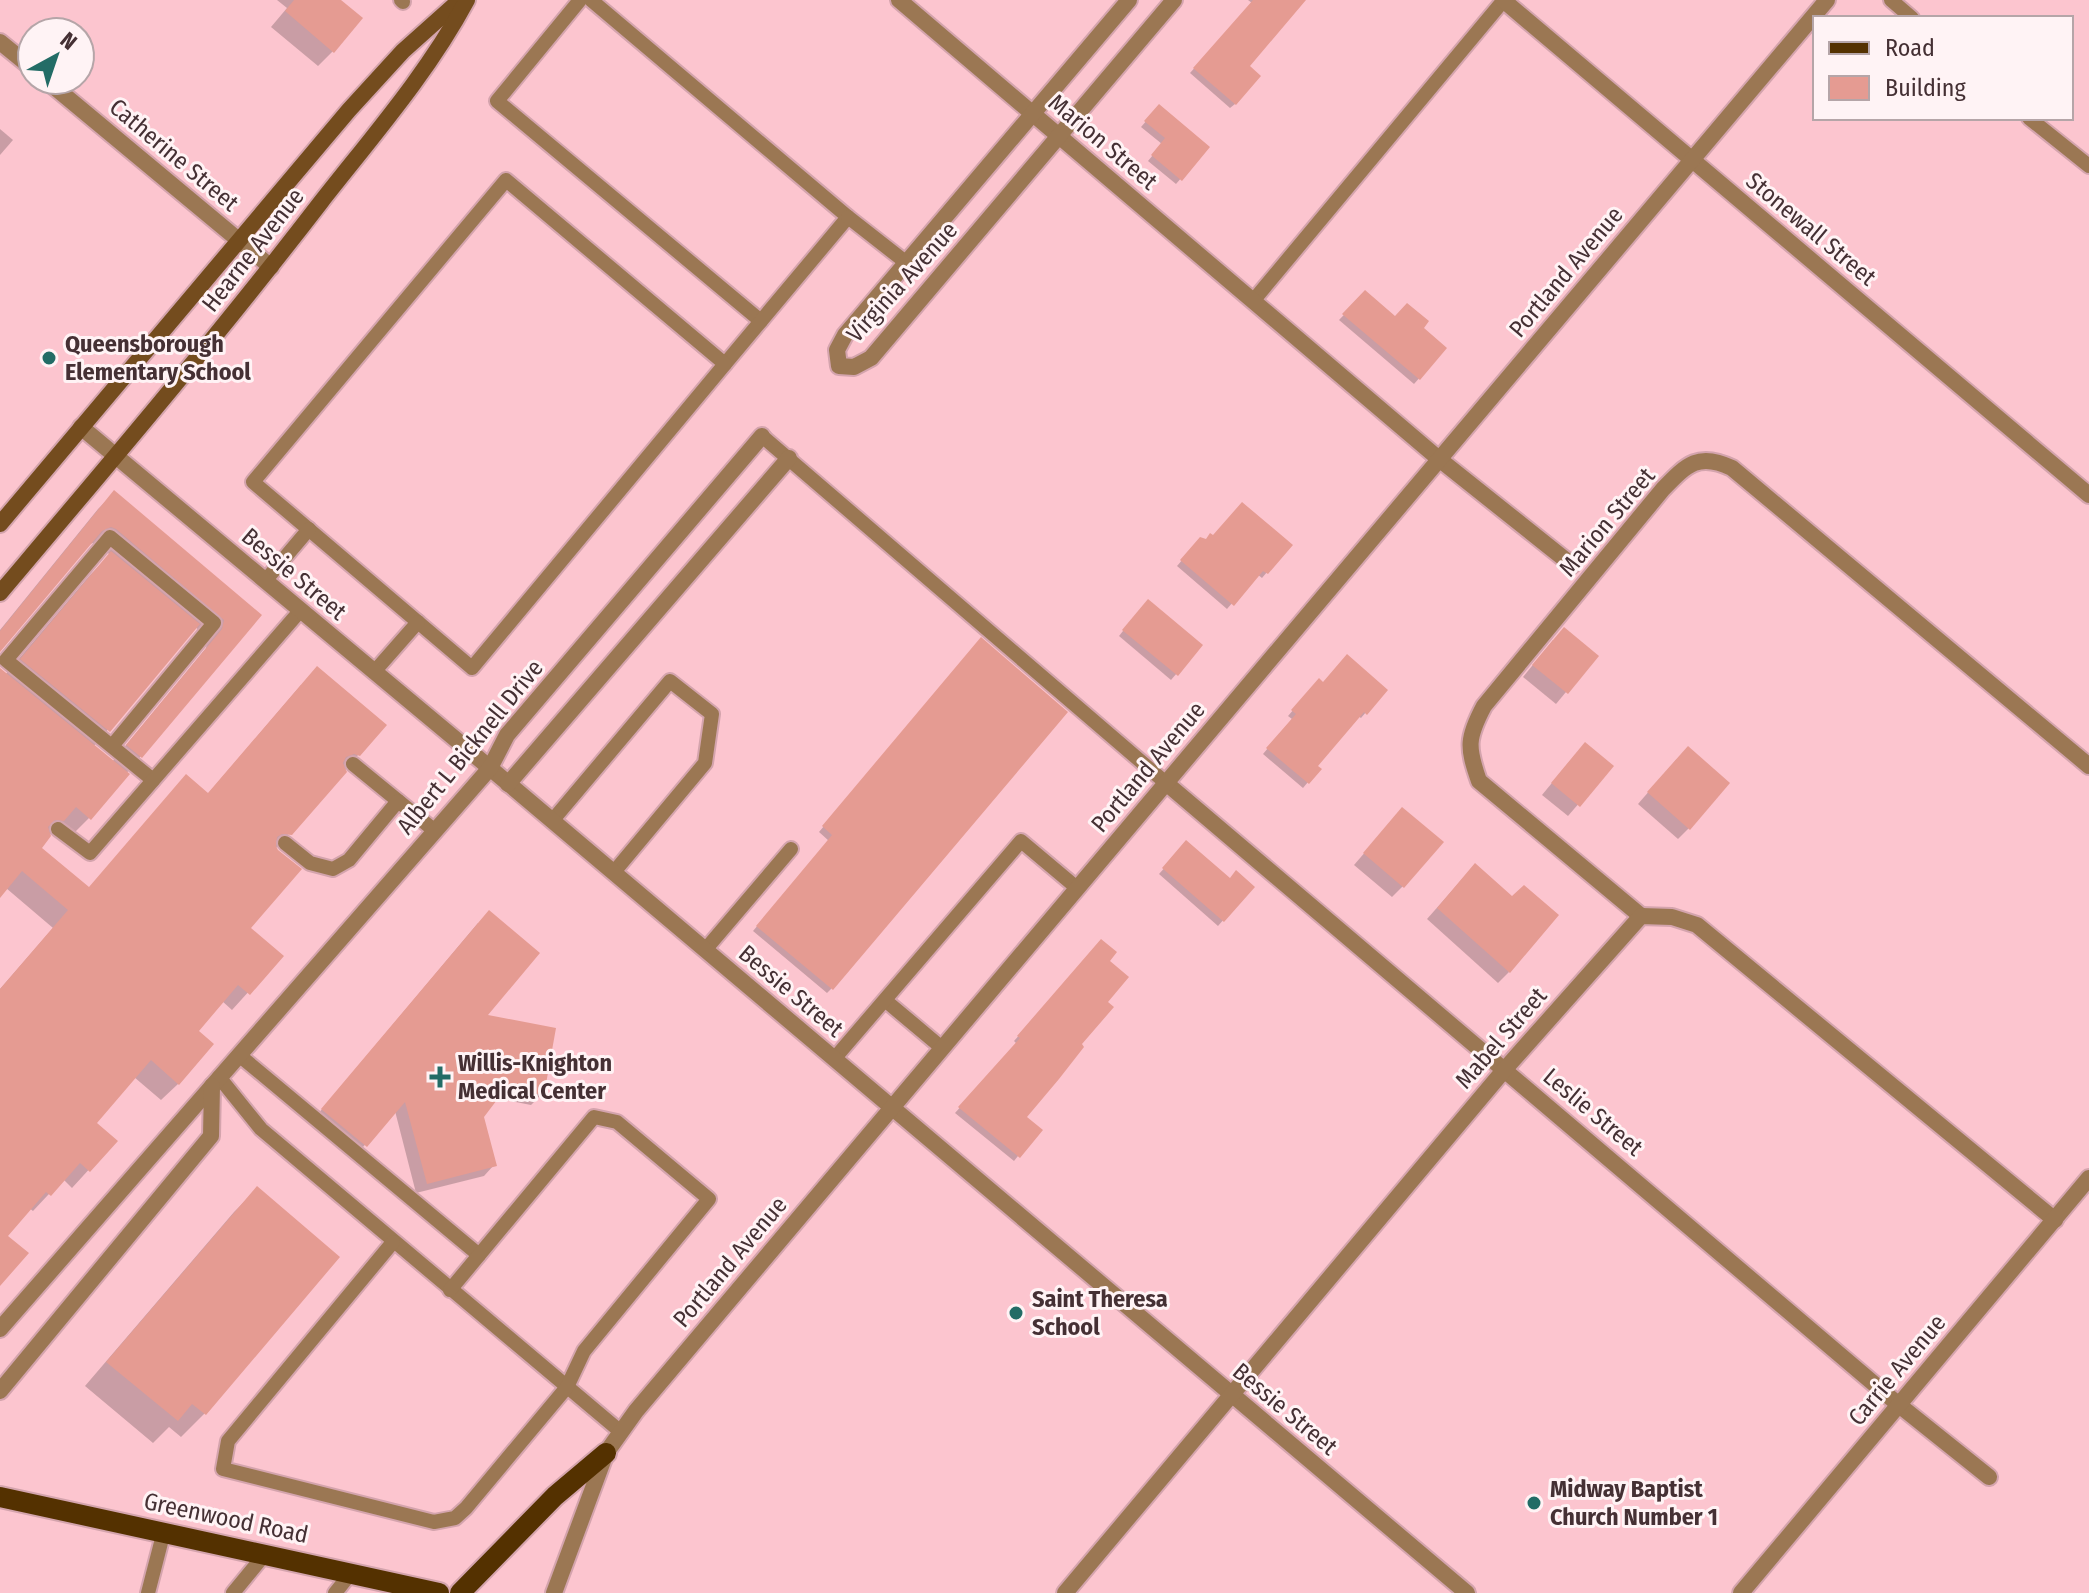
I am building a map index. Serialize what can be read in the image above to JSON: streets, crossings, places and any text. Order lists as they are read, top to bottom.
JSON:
{
  "streets": {
    "main road": ["Hearne Avenue", "Greenwood Road"],
    "street": [
      "Marion Street",
      "Catherine Street",
      "Stonewall Street",
      "Portland Avenue",
      "Virginia Avenue",
      "Bessie Street",
      "Albert L Bicknell Drive",
      "Mabel Street",
      "Leslie Street",
      "Carrie Avenue"
    ]
  },
  "crossings": [
    ["Marion Street", "Portland Avenue"],
    ["Marion Street", "Virginia Avenue"],
    ["Marion Street", "Mabel Street"],
    ["Catherine Street", "Hearne Avenue"],
    ["Stonewall Street", "Portland Avenue"],
    ["Hearne Avenue", "Bessie Street"],
    ["Portland Avenue", "Bessie Street"],
    ["Portland Avenue", "Leslie Street"],
    ["Bessie Street", "Albert L Bicknell Drive"],
    ["Bessie Street", "Mabel Street"],
    ["Mabel Street", "Leslie Street"],
    ["Leslie Street", "Carrie Avenue"]
  ],
  "places": {
    "other": ["Queensborough Elementary School", "Saint Theresa School", "Midway Baptist Church Number 1"],
    "health": ["Willis-Knighton Medical Center"]
  },
  "legend": ["Road", "Building"],
  "north": "top right"
}
